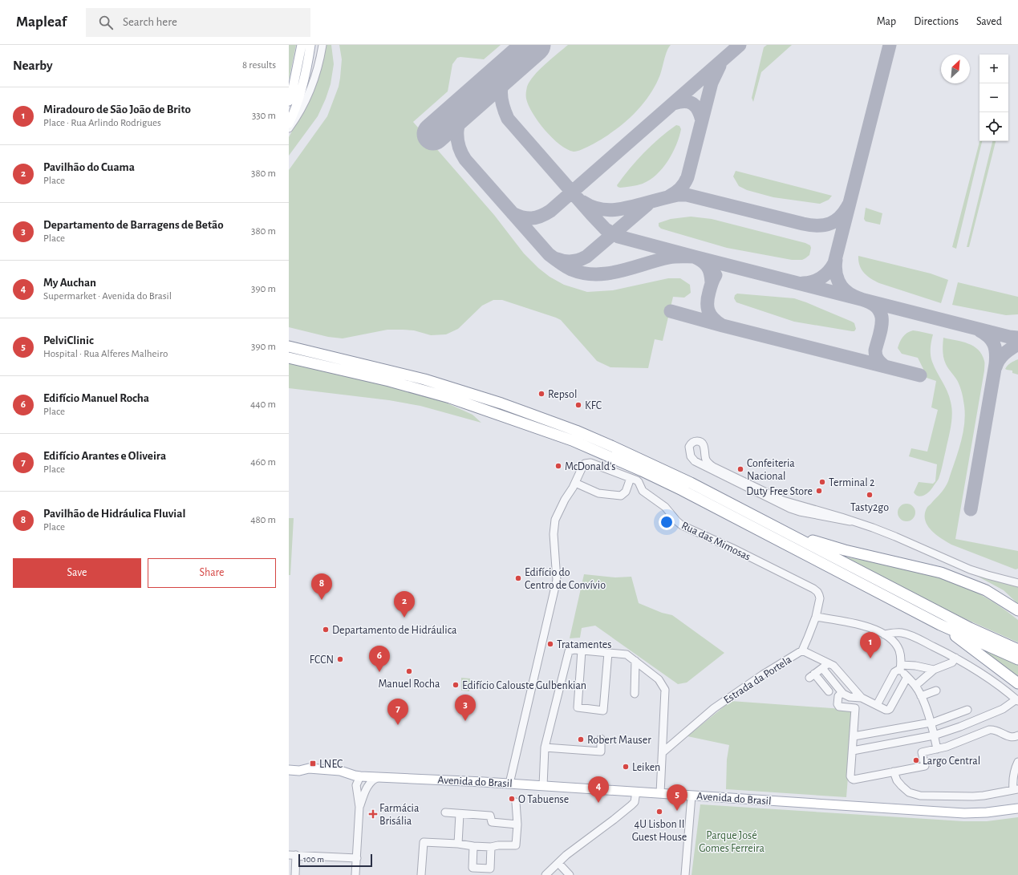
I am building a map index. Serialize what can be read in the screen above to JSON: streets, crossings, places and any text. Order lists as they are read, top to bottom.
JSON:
{
  "streets": {
    "main road": ["Avenida do Brasil"],
    "street": ["Rua das Mimosas", "Estrada da Portela"]
  },
  "crossings": [
    ["Rua das Mimosas", "Estrada da Portela"]
  ],
  "parks": ["Parque José Gomes Ferreira"],
  "places": {
    "other": [
      "Repsol",
      "KFC",
      "McDonald's",
      "Confeiteria Nacional",
      "Terminal 2",
      "Duty Free Store",
      "Tasty2go",
      "Edifício do Centro de Convívio",
      "Departamento de Hidráulica",
      "Tratamentes",
      "FCCN",
      "Manuel Rocha",
      "Edifício Calouste Gulbenkian",
      "Robert Mauser",
      "Largo Central",
      "Leiken",
      "O Tabuense",
      "4U Lisbon II Guest House"
    ],
    "transit": ["LNEC"],
    "health": ["Farmácia Brisália"]
  },
  "scale_bar": "100 m",
  "north": "top right",
  "page": {
    "header": "Mapleaf",
    "search": "Search here",
    "nav": ["Map", "Directions", "Saved"],
    "heading": ["Nearby", "8 results"],
    "map_buttons": ["+", "−"],
    "list": [
      {
        "mark": "1",
        "name": "Miradouro de São João de Brito",
        "note": "Place · Rua Arlindo Rodrigues",
        "value": "330 m"
      },
      {
        "mark": "2",
        "name": "Pavilhão do Cuama",
        "note": "Place",
        "value": "380 m"
      },
      {
        "mark": "3",
        "name": "Departamento de Barragens de Betão",
        "note": "Place",
        "value": "380 m"
      },
      {
        "mark": "4",
        "name": "My Auchan",
        "note": "Supermarket · Avenida do Brasil",
        "value": "390 m"
      },
      {
        "mark": "5",
        "name": "PelviClinic",
        "note": "Hospital · Rua Alferes Malheiro",
        "value": "390 m"
      },
      {
        "mark": "6",
        "name": "Edifício Manuel Rocha",
        "note": "Place",
        "value": "440 m"
      },
      {
        "mark": "7",
        "name": "Edifício Arantes e Oliveira",
        "note": "Place",
        "value": "460 m"
      },
      {
        "mark": "8",
        "name": "Pavilhão de Hidráulica Fluvial",
        "note": "Place",
        "value": "480 m"
      }
    ],
    "buttons": ["Save", "Share"],
    "pins": [
      "8",
      "2",
      "1",
      "6",
      "3",
      "7",
      "4",
      "5"
    ],
    "scale": "100 m"
  }
}
